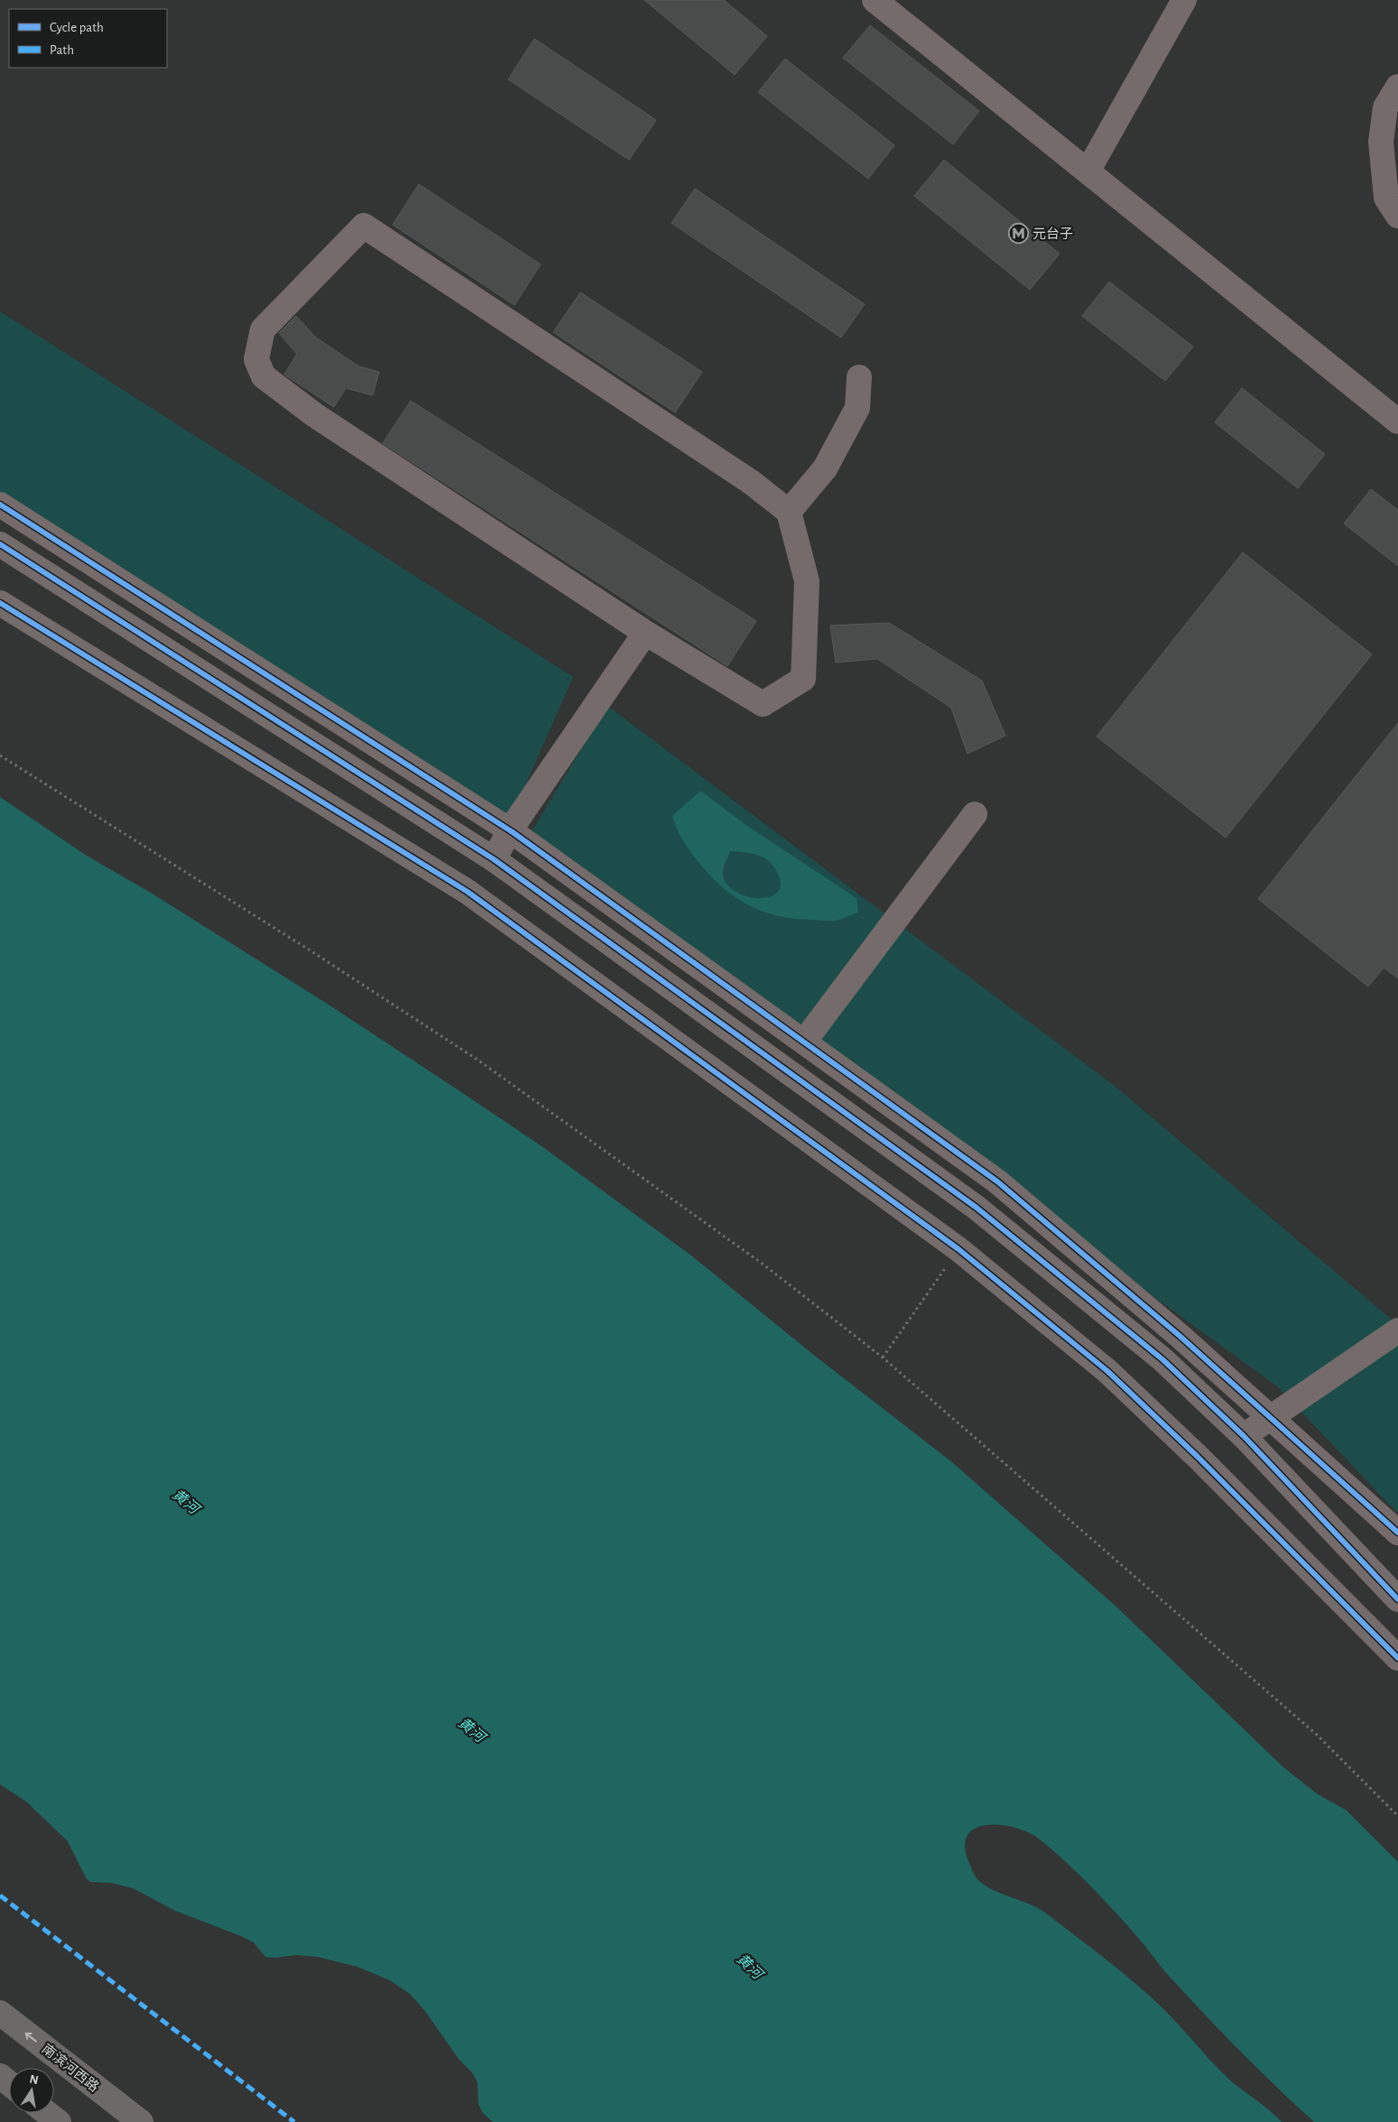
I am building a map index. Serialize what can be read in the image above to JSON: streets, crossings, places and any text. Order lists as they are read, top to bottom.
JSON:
{
  "streets": {
    "highway": ["南滨河西路"]
  },
  "one_way": ["南滨河西路"],
  "water": ["黄河"],
  "places": {
    "metro station": ["元台子"]
  },
  "legend": ["Cycle path", "Path"],
  "north": "top"
}
